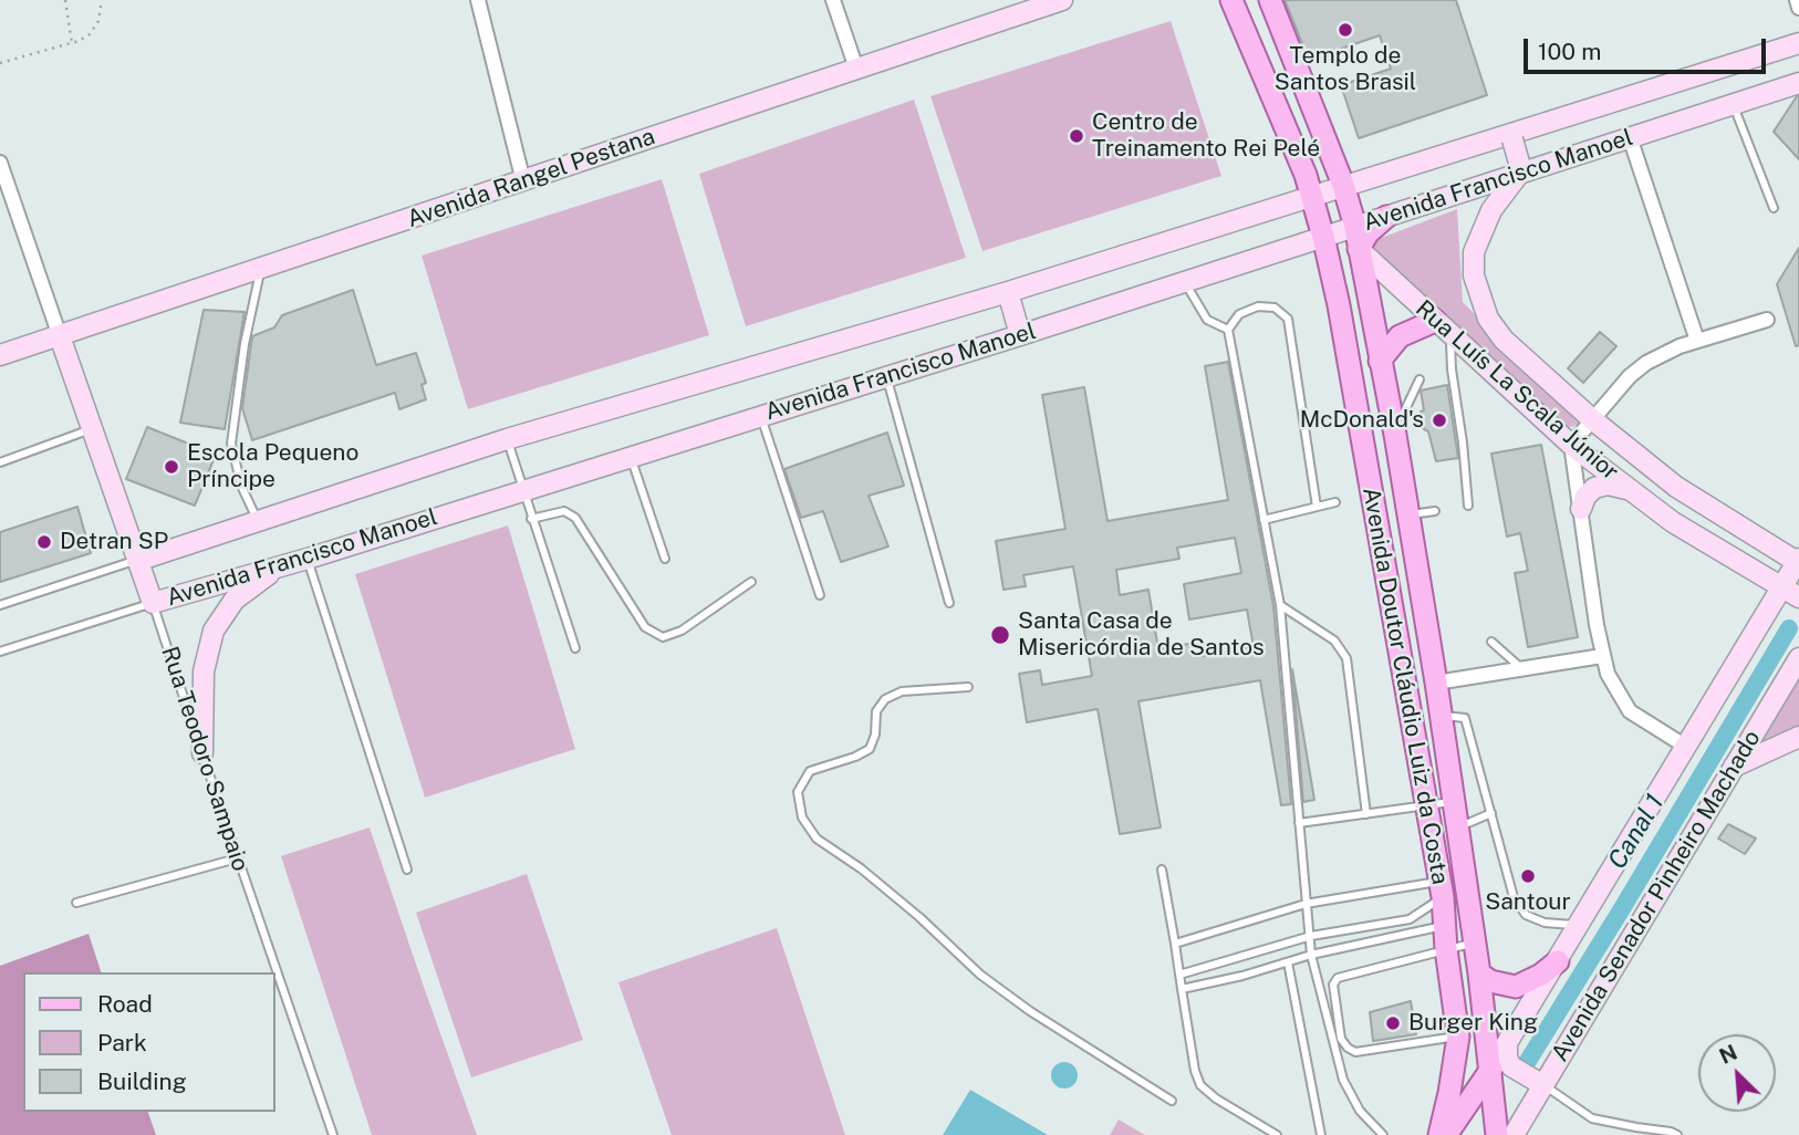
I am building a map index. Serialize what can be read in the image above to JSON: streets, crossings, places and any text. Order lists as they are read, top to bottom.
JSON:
{
  "streets": {
    "main road": ["Avenida Doutor Cláudio Luiz da Costa"],
    "street": [
      "Avenida Rangel Pestana",
      "Avenida Francisco Manoel",
      "Rua Luís La Scala Júnior",
      "Rua Teodoro Sampaio",
      "Avenida Senador Pinheiro Machado"
    ]
  },
  "crossings": [
    ["Avenida Rangel Pestana", "Rua Teodoro Sampaio"],
    ["Avenida Francisco Manoel", "Rua Luís La Scala Júnior"],
    ["Avenida Francisco Manoel", "Avenida Doutor Cláudio Luiz da Costa"],
    ["Avenida Francisco Manoel", "Rua Teodoro Sampaio"],
    ["Rua Luís La Scala Júnior", "Avenida Doutor Cláudio Luiz da Costa"]
  ],
  "water": ["Canal 1"],
  "places": [
    "Templo de Santos Brasil",
    "Centro de Treinamento Rei Pelé",
    "McDonald's",
    "Escola Pequeno Príncipe",
    "Detran SP",
    "Santa Casa de Misericórdia de Santos",
    "Santour",
    "Burger King"
  ],
  "legend": ["Road", "Park", "Building"],
  "scale_bar": "100 m",
  "north": "top left"
}
